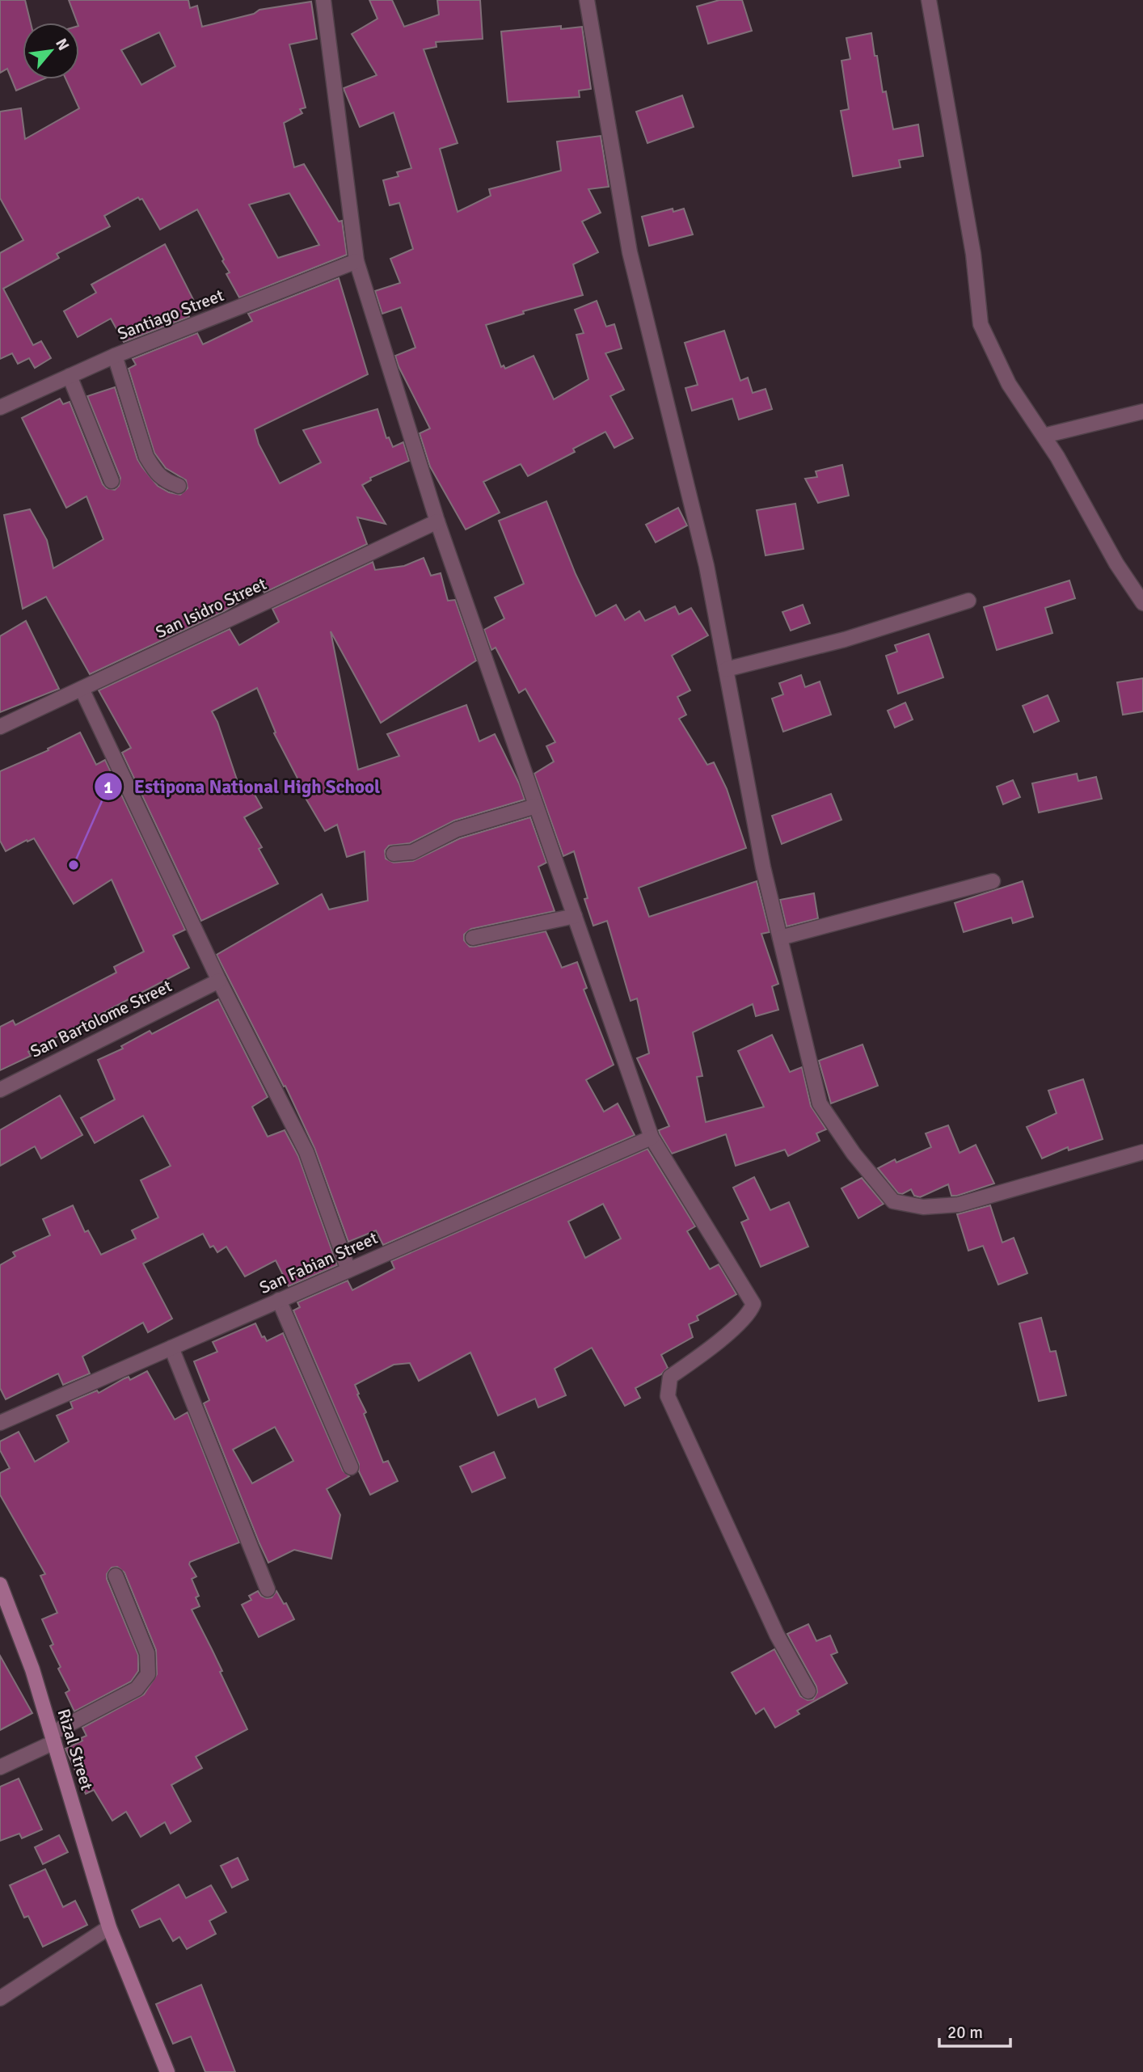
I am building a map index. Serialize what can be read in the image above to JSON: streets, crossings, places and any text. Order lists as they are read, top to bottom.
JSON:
{
  "streets": {
    "main road": ["Rizal Street"],
    "street": [
      "Santiago Street",
      "San Isidro Street",
      "San Bartolome Street",
      "San Fabian Street"
    ]
  },
  "places": ["Estipona National High School"],
  "scale_bar": "20 m",
  "north": "top right"
}
